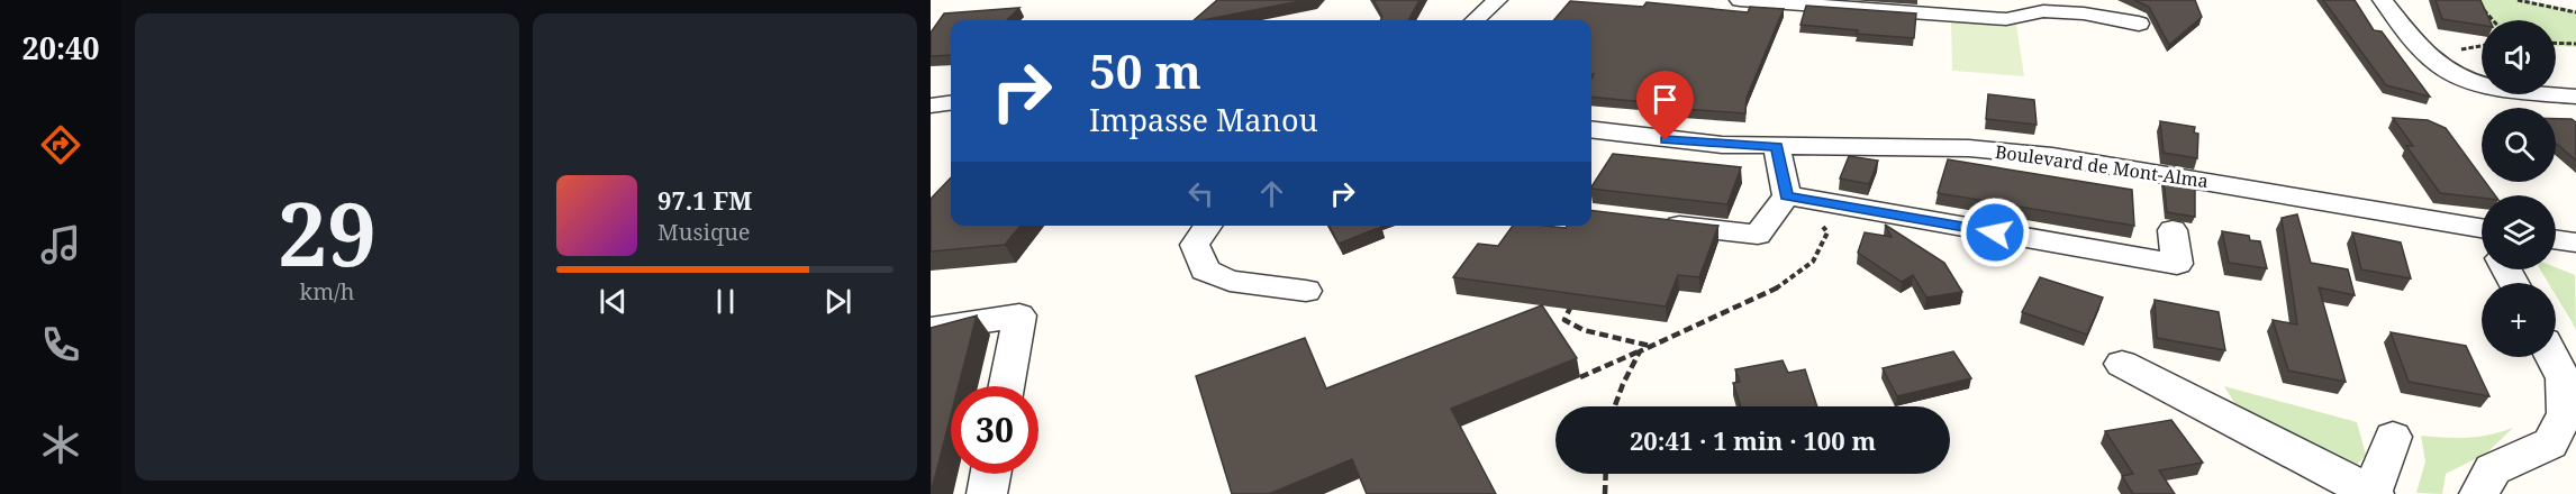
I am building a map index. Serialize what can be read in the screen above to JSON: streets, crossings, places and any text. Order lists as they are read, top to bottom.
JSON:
{
  "streets": {
    "street": ["Boulevard de Mont-Alma"]
  },
  "page": {
    "tabs": "20:40",
    "tile": ["29", "km/h"],
    "map_buttons": "+",
    "turn": ["50 m", "Impasse Manou"],
    "song": ["97.1 FM", "Musique"],
    "limit": "30",
    "trip": "20:41 · 1 min · 100 m"
  }
}
